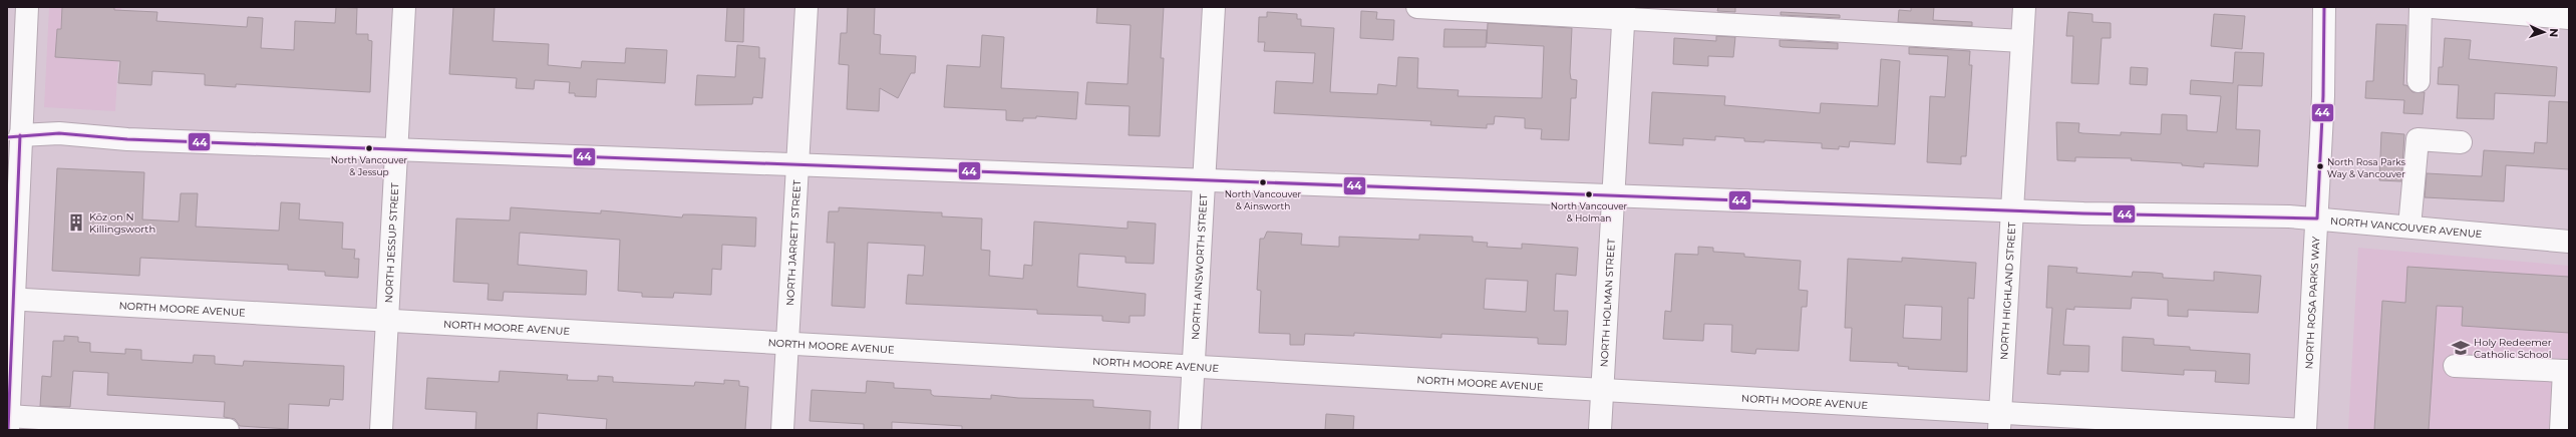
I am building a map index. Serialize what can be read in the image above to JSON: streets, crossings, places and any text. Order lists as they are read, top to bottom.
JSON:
{
  "streets": {
    "street": [
      "NORTH VANCOUVER AVENUE",
      "NORTH JESSUP STREET",
      "NORTH JARRETT STREET",
      "NORTH AINSWORTH STREET",
      "NORTH HIGHLAND STREET",
      "NORTH HOLMAN STREET",
      "NORTH ROSA PARKS WAY",
      "NORTH MOORE AVENUE"
    ]
  },
  "crossings": [
    ["NORTH VANCOUVER AVENUE", "NORTH JESSUP STREET"],
    ["NORTH VANCOUVER AVENUE", "NORTH JARRETT STREET"],
    ["NORTH VANCOUVER AVENUE", "NORTH AINSWORTH STREET"],
    ["NORTH VANCOUVER AVENUE", "NORTH HIGHLAND STREET"],
    ["NORTH VANCOUVER AVENUE", "NORTH HOLMAN STREET"],
    ["NORTH VANCOUVER AVENUE", "NORTH ROSA PARKS WAY"],
    ["NORTH JESSUP STREET", "NORTH MOORE AVENUE"],
    ["NORTH JARRETT STREET", "NORTH MOORE AVENUE"],
    ["NORTH AINSWORTH STREET", "NORTH MOORE AVENUE"],
    ["NORTH HIGHLAND STREET", "NORTH MOORE AVENUE"],
    ["NORTH HOLMAN STREET", "NORTH MOORE AVENUE"],
    ["NORTH ROSA PARKS WAY", "NORTH MOORE AVENUE"]
  ],
  "places": {
    "other": [
      "North Vancouver & Jessup",
      "North Rosa Parks Way & Vancouver",
      "North Vancouver & Ainsworth",
      "North Vancouver & Holman"
    ],
    "building": ["Kōz on N Killingsworth"],
    "school or university": ["Holy Redeemer Catholic School"]
  },
  "lines": ["transit line 44"],
  "north": "right"
}
